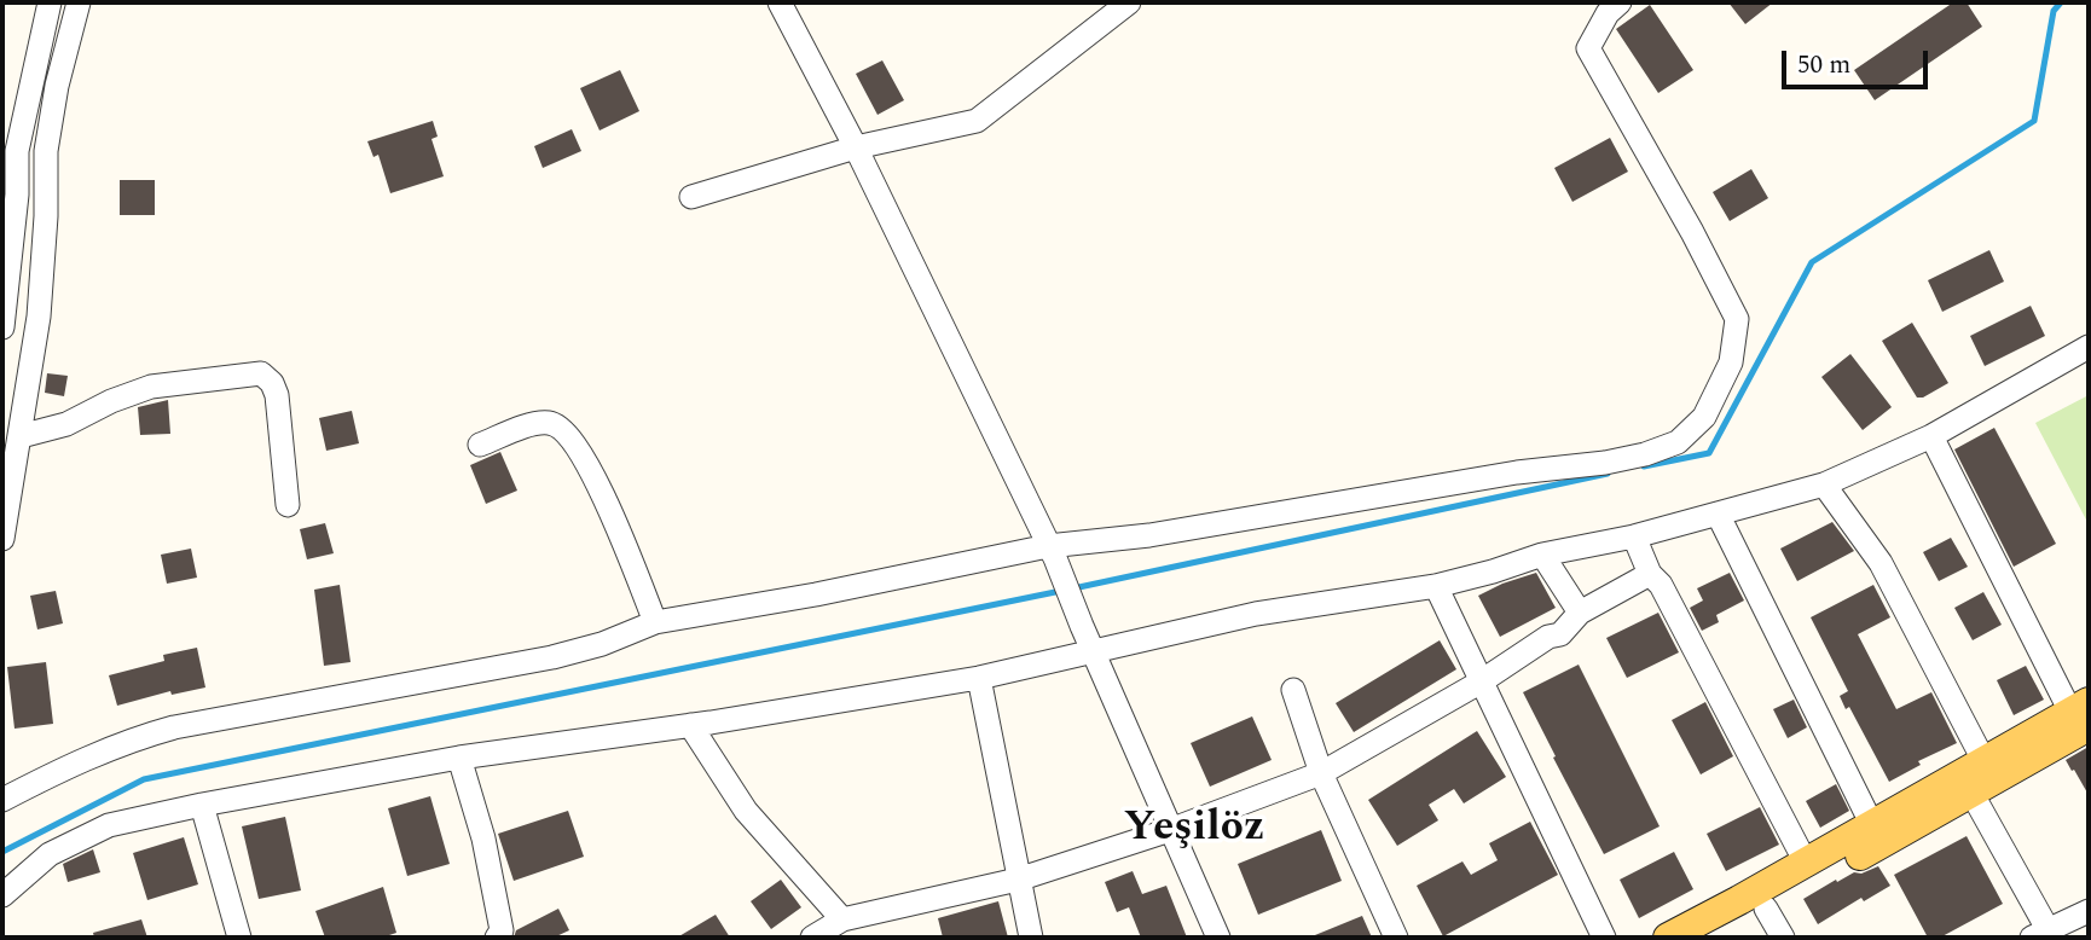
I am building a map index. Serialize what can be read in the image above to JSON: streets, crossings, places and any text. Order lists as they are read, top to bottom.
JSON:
{
  "districts": ["Yeşilöz"],
  "scale_bar": "50 m"
}
